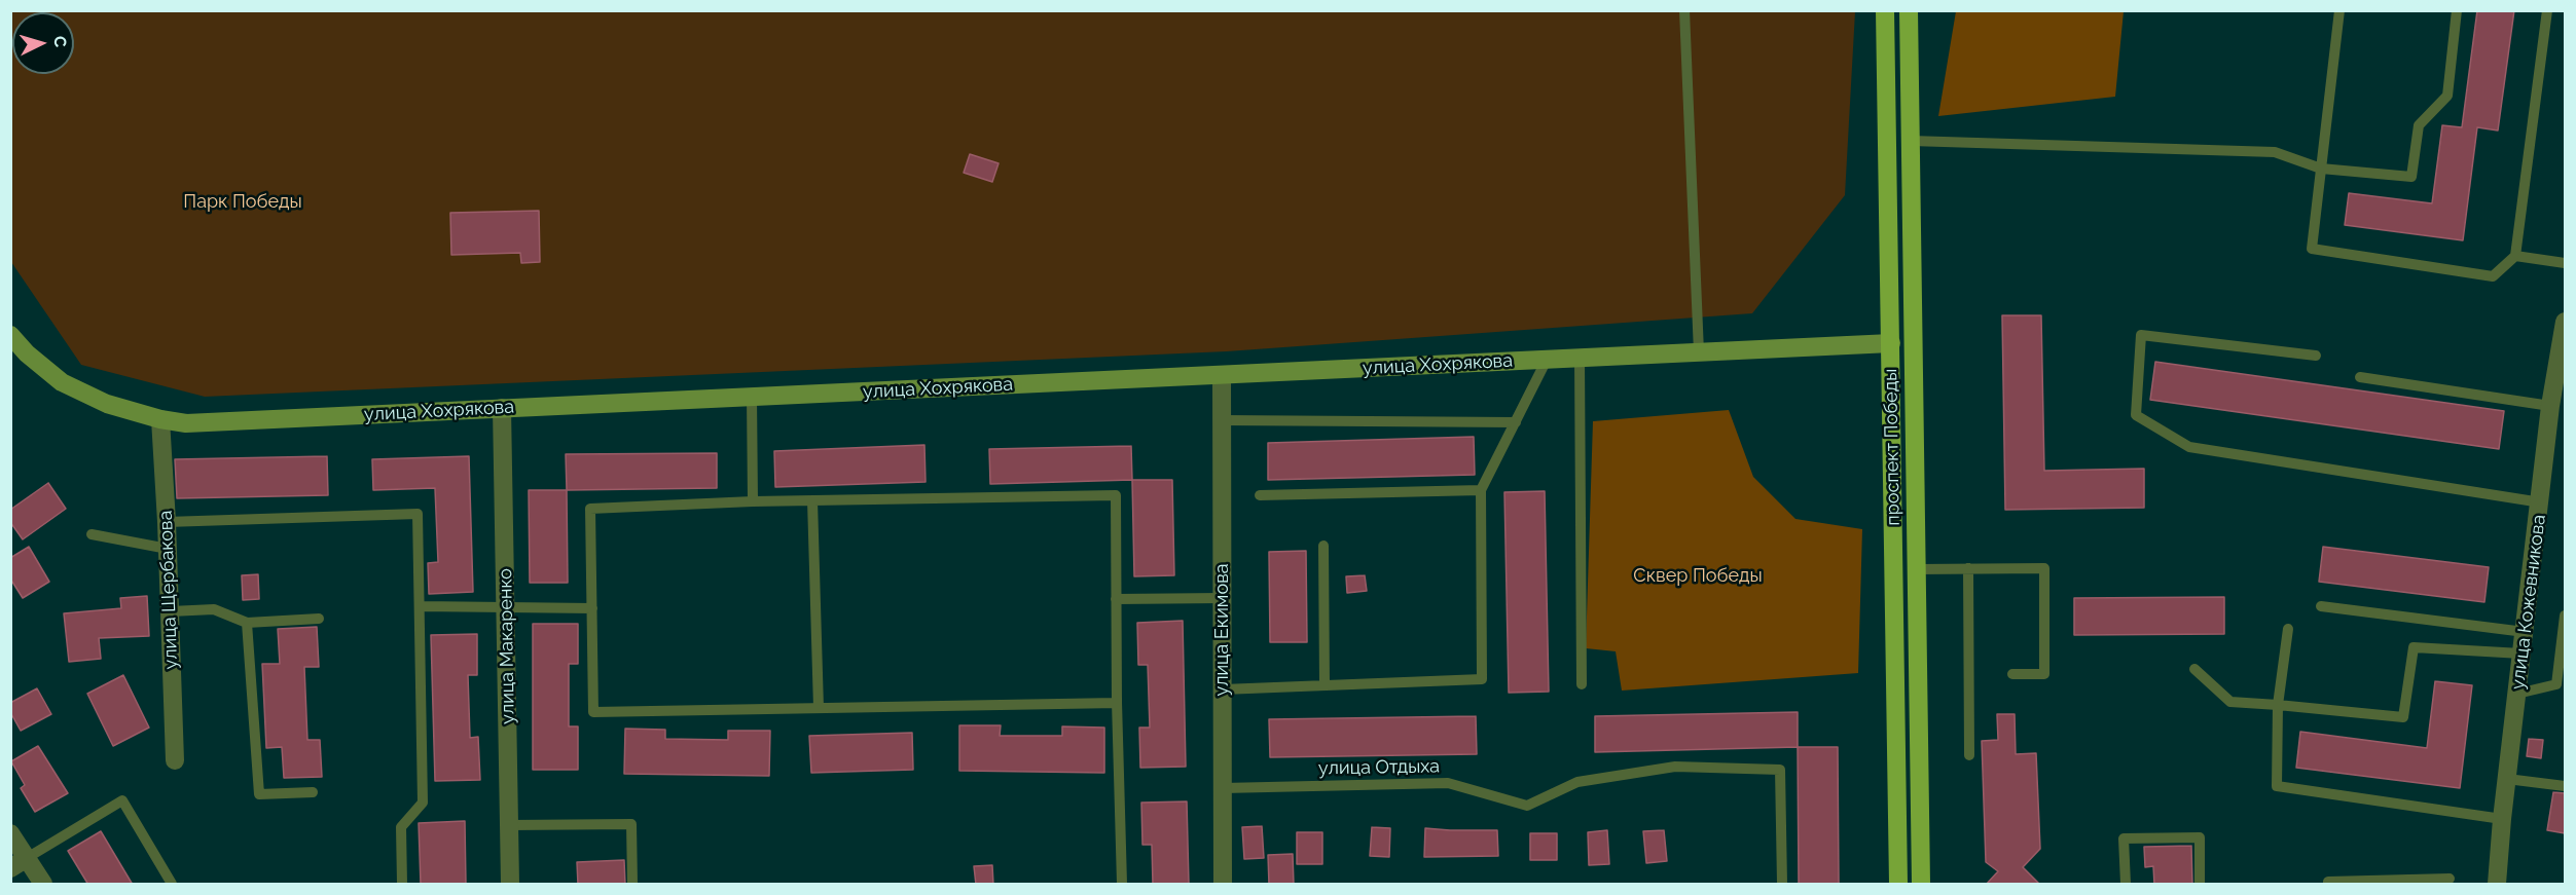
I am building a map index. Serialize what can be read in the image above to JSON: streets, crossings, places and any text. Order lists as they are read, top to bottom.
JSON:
{
  "streets": {
    "main road": ["проспект Победы"],
    "street": [
      "улица Хохрякова",
      "улица Щербакова",
      "улица Кожевникова",
      "улица Екимова",
      "улица Макаренко"
    ],
    "lane": ["улица Отдыха"]
  },
  "crossings": [
    ["улица Хохрякова", "проспект Победы"],
    ["улица Хохрякова", "улица Щербакова"],
    ["улица Хохрякова", "улица Екимова"],
    ["улица Хохрякова", "улица Макаренко"],
    ["улица Екимова", "улица Отдыха"]
  ],
  "parks": ["Парк Победы", "Сквер Победы"],
  "north": "right"
}
